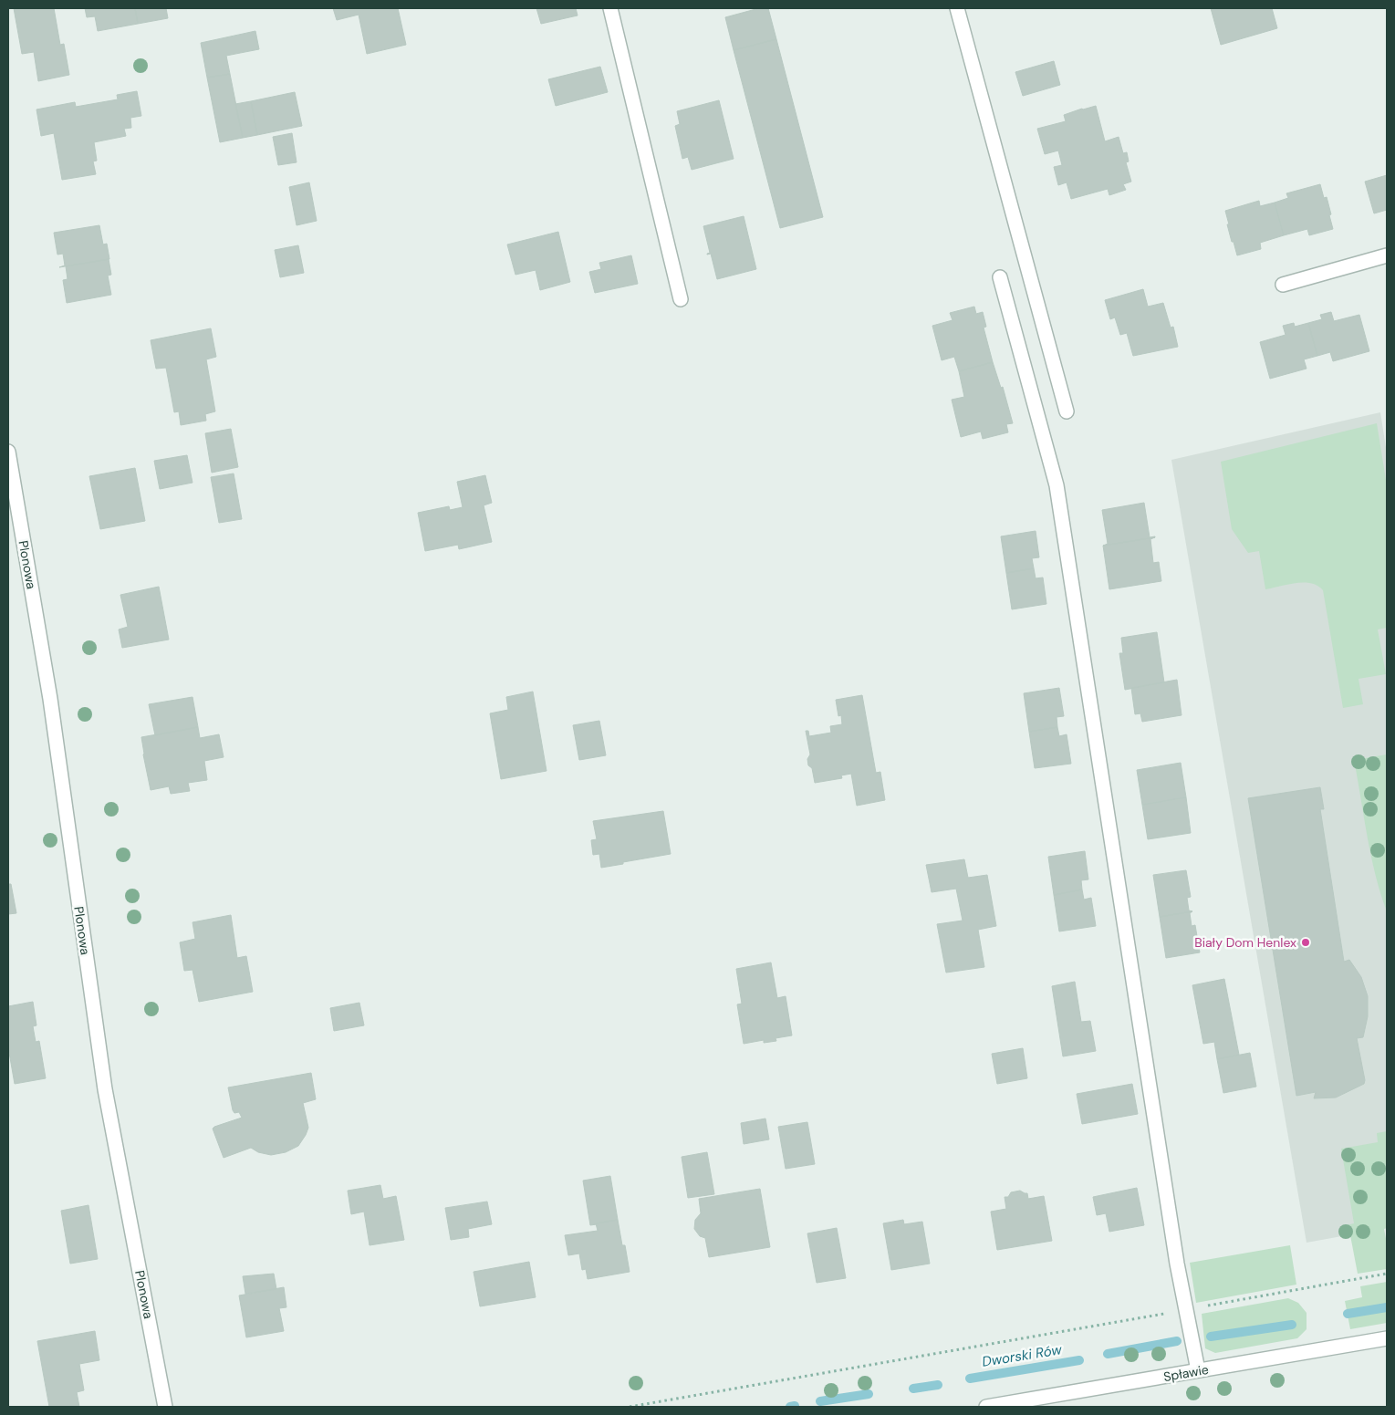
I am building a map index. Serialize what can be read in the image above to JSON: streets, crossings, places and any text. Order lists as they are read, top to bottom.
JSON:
{
  "streets": {
    "street": ["Plonowa", "Spławie"]
  },
  "water": ["Dworski Rów"],
  "places": ["Biały Dom Henlex"]
}
